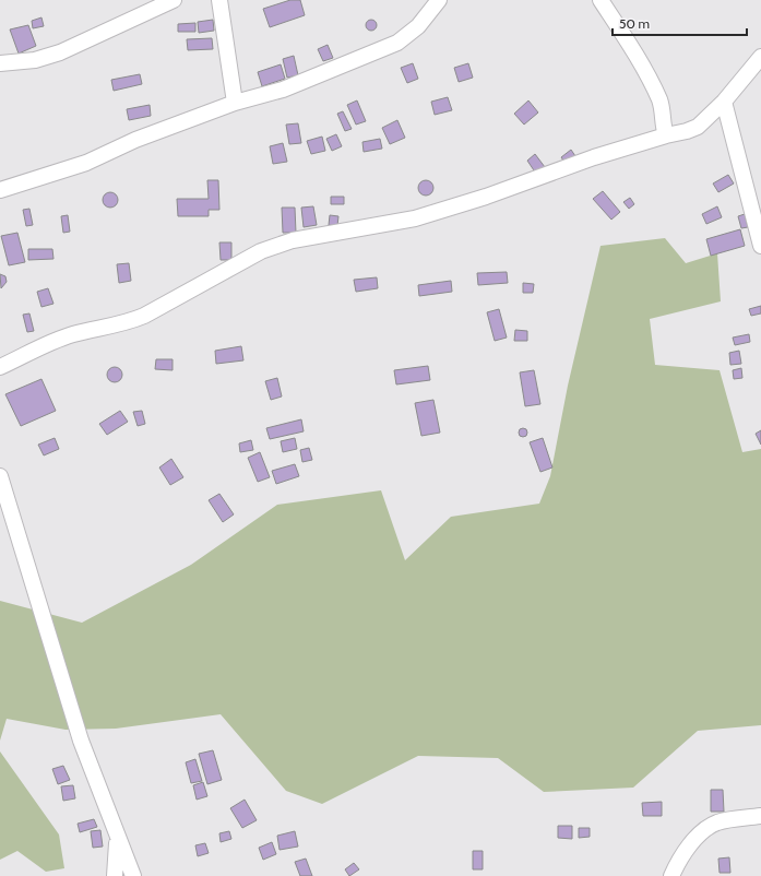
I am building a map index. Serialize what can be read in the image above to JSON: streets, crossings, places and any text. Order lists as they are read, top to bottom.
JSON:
{
  "scale_bar": "50 m"
}
